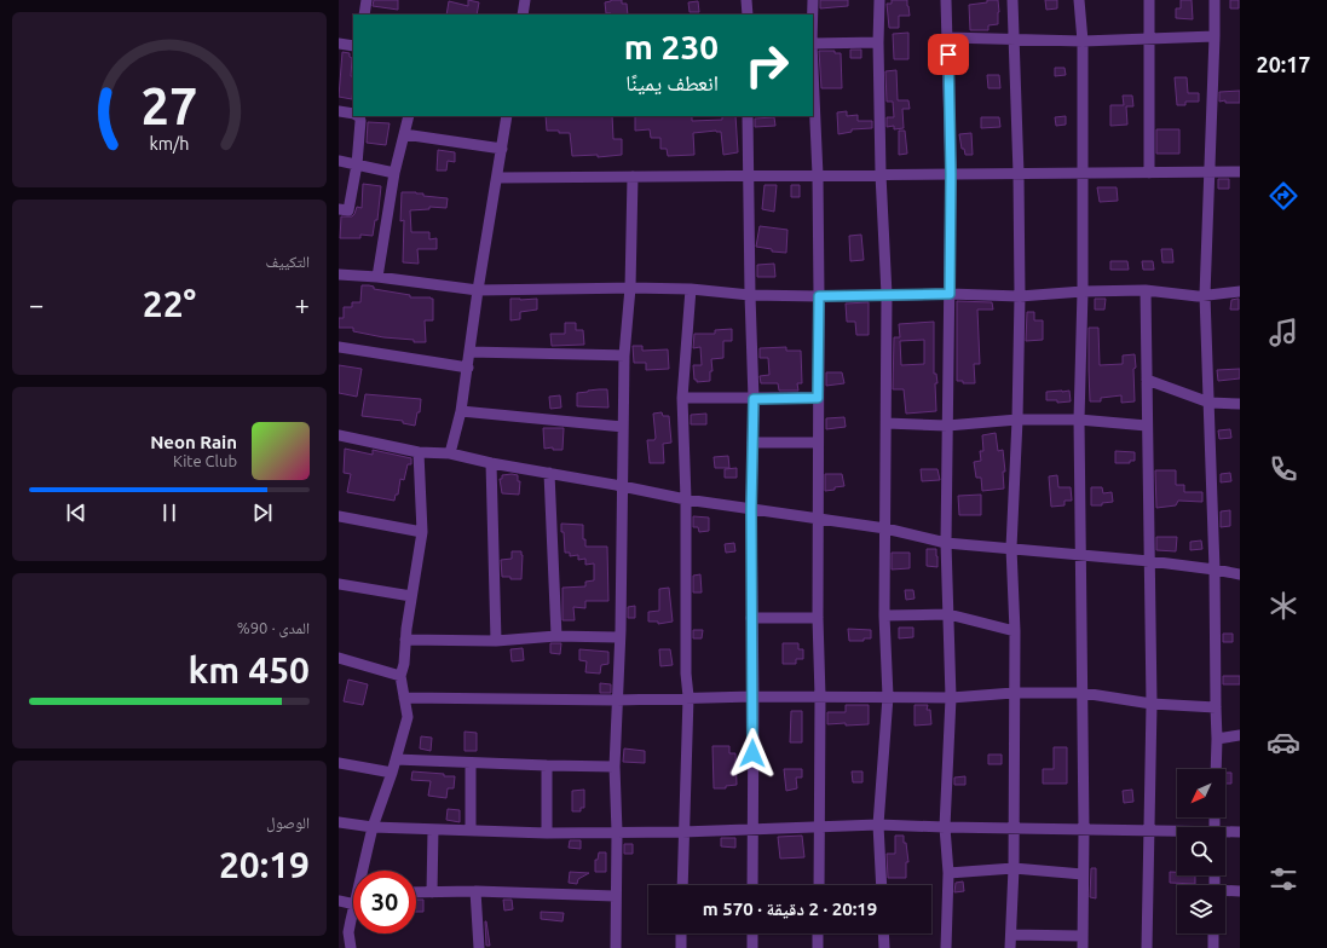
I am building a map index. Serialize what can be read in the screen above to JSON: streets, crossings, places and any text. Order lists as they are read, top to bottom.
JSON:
{
  "north": "bottom left",
  "page": {
    "tabs": "20:17",
    "turn": ["230 m", "انعطف يمينًا"],
    "tile": [
      "التكييف",
      ["المدى · 90%", "450 km"],
      ["الوصول", "20:19"]
    ],
    "heat": ["−", "22°", "+"],
    "song": ["Neon Rain", "Kite Club"],
    "limit": "30",
    "trip": "20:19 · 2 دقيقة · 570 m",
    "gauge": ["27", "km/h"]
  }
}
